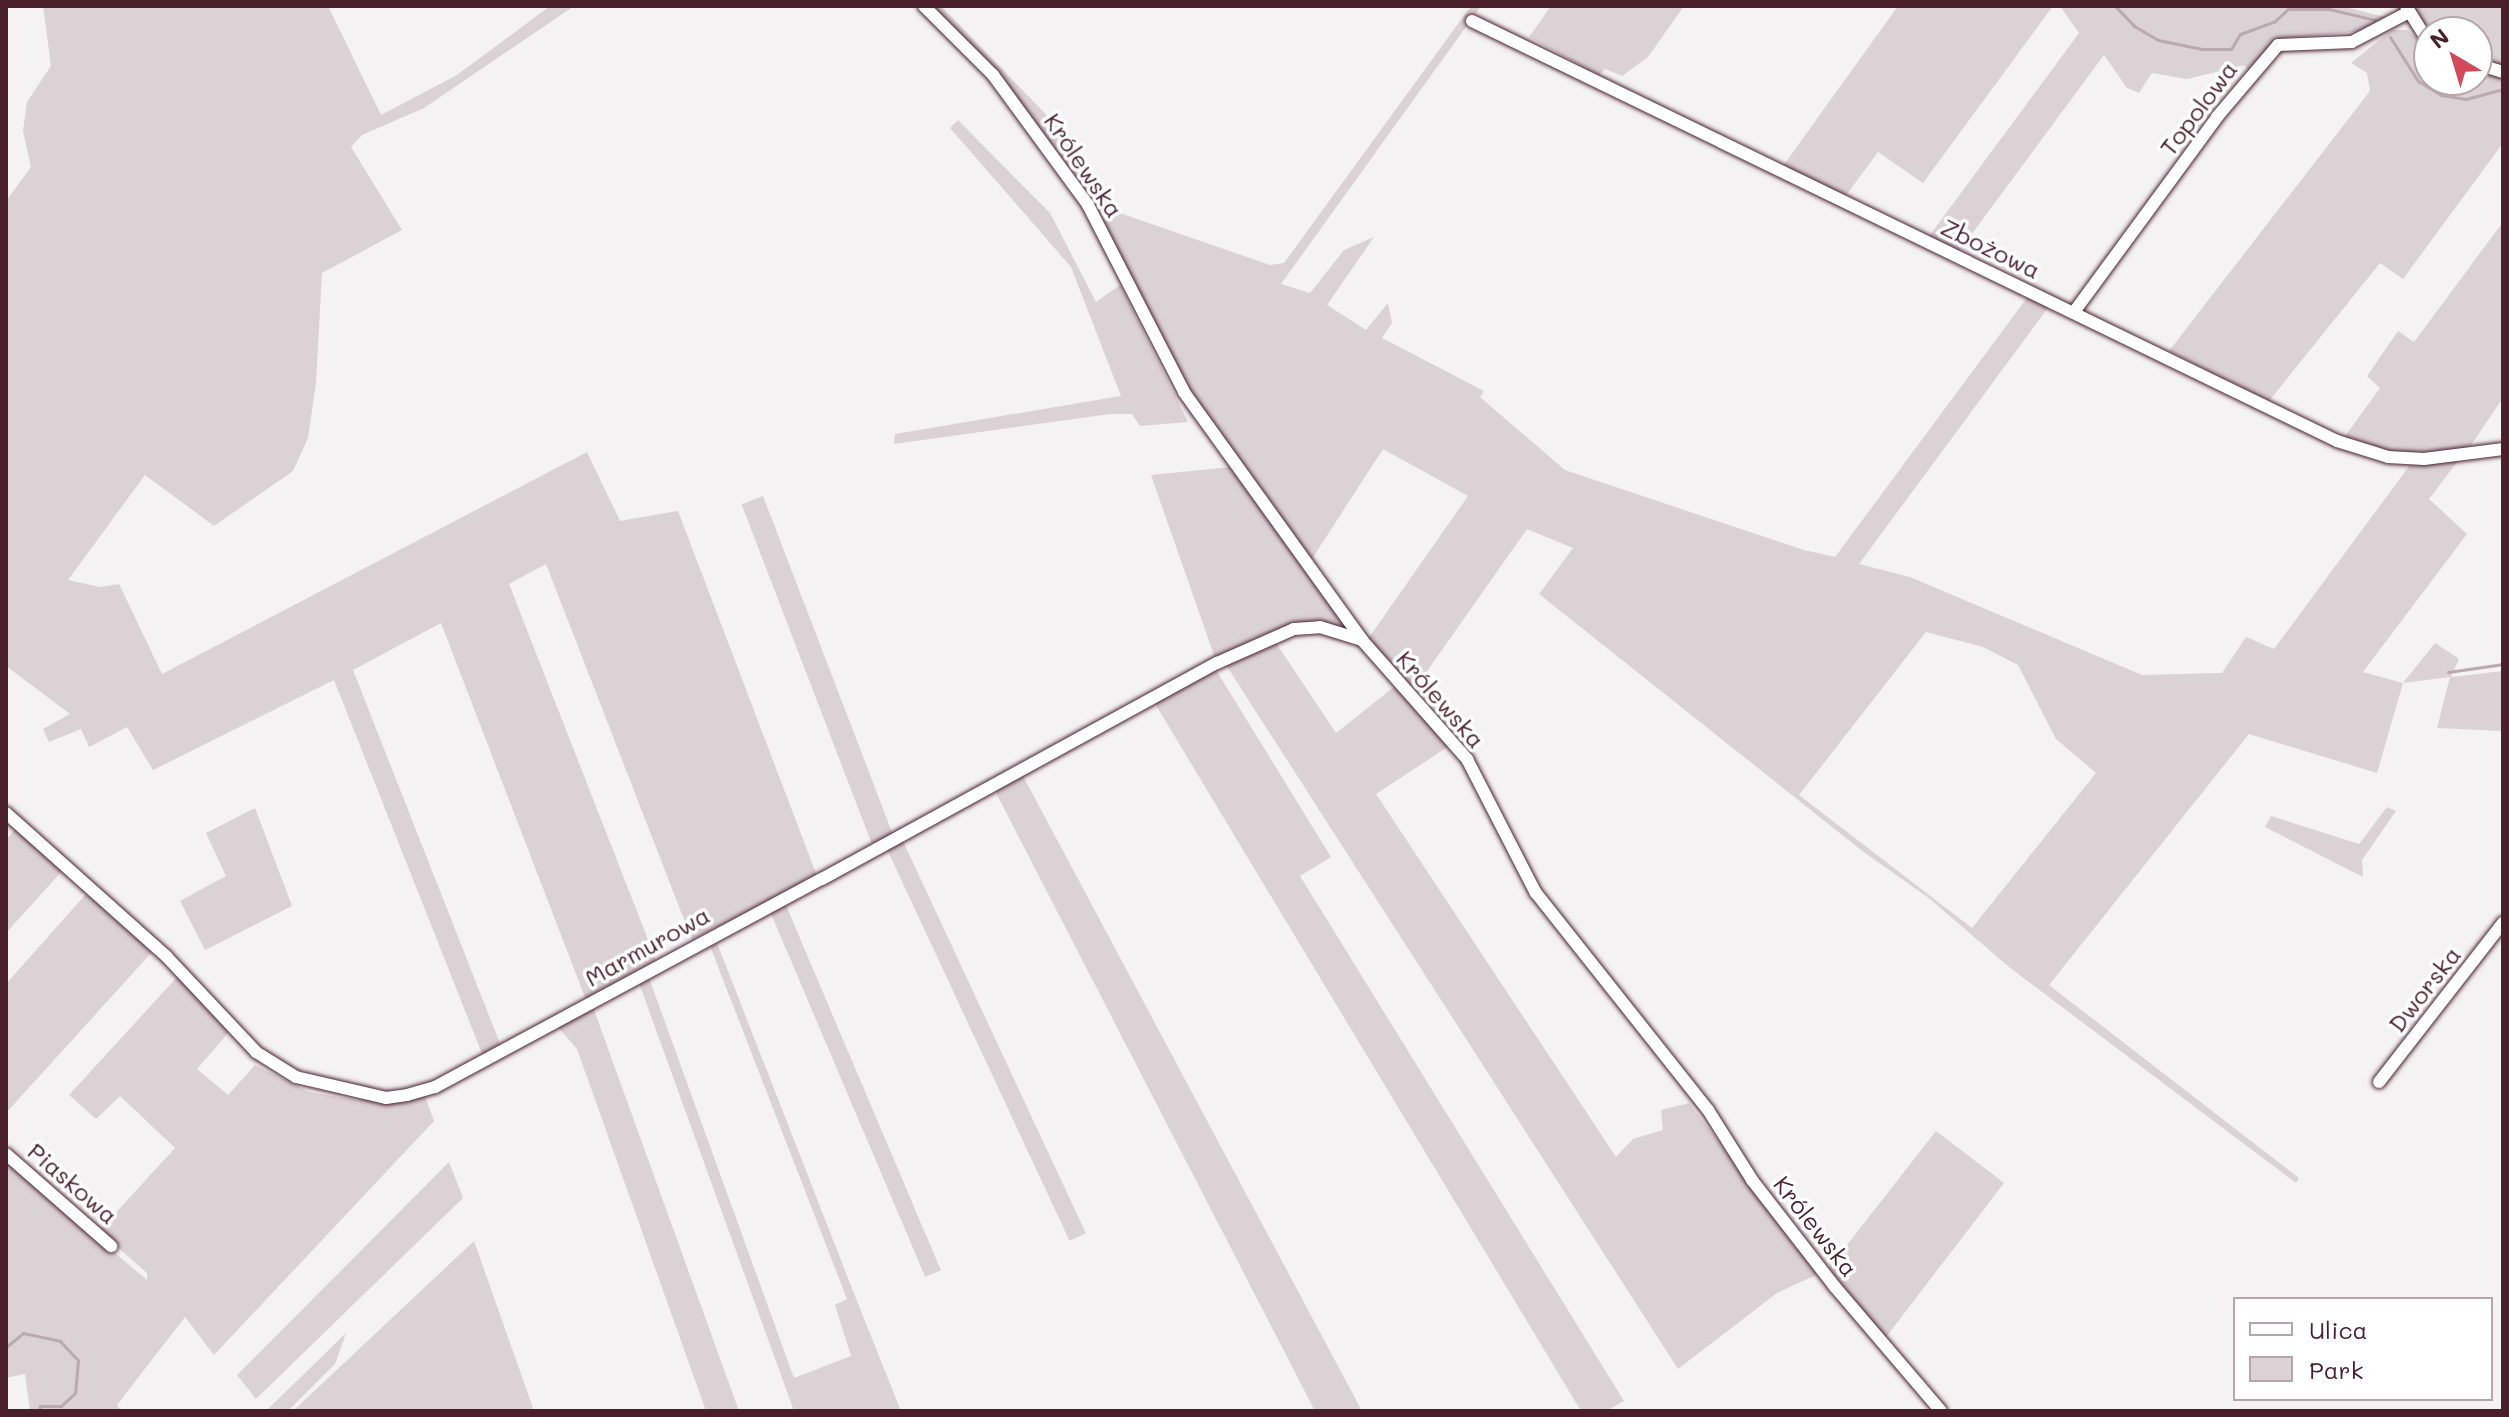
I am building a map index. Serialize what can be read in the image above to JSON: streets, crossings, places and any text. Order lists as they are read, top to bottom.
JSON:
{
  "streets": {
    "street": [
      "Topolowa",
      "Królewska",
      "Zbożowa",
      "Marmurowa",
      "Dworska",
      "Piaskowa"
    ]
  },
  "crossings": [
    ["Topolowa", "Zbożowa"],
    ["Królewska", "Marmurowa"]
  ],
  "legend": ["Ulica", "Park"],
  "north": "top left"
}
